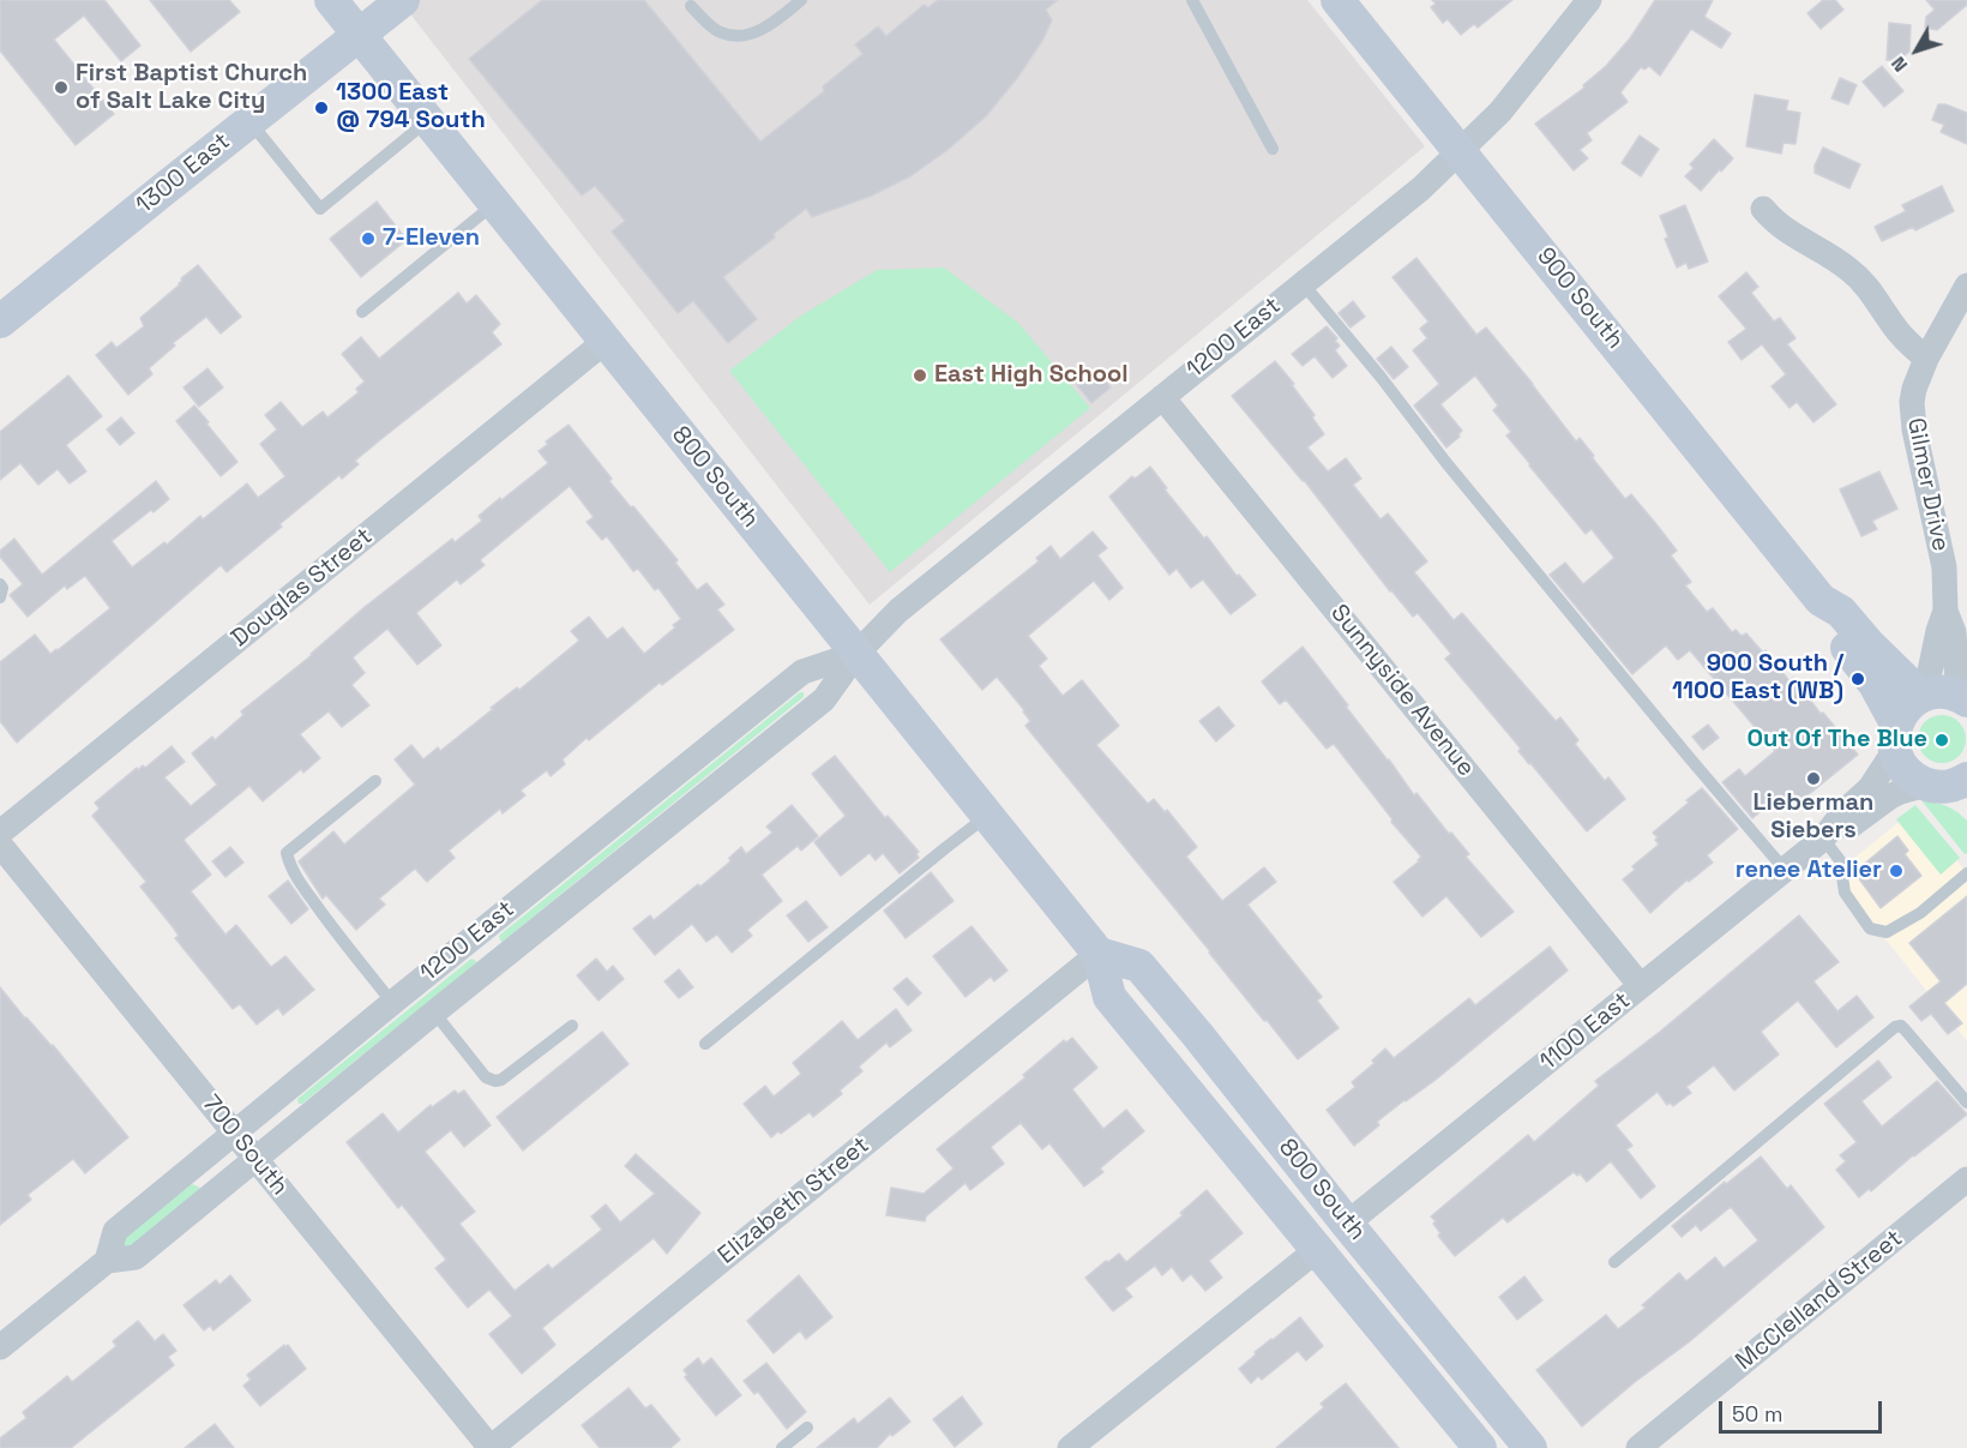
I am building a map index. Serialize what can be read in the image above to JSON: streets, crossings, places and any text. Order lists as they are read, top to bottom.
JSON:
{
  "streets": {
    "main road": ["1300 East", "900 South", "800 South"],
    "street": [
      "1200 East",
      "Gilmer Drive",
      "Douglas Street",
      "Sunnyside Avenue",
      "1100 East",
      "700 South",
      "Elizabeth Street",
      "McClelland Street"
    ]
  },
  "crossings": [
    ["1300 East", "800 South"],
    ["900 South", "1200 East"],
    ["900 South", "Gilmer Drive"],
    ["900 South", "1100 East"],
    ["1200 East", "800 South"],
    ["1200 East", "Sunnyside Avenue"],
    ["1200 East", "700 South"],
    ["800 South", "Douglas Street"],
    ["800 South", "1100 East"],
    ["800 South", "Elizabeth Street"],
    ["Sunnyside Avenue", "1100 East"],
    ["700 South", "Elizabeth Street"]
  ],
  "places": [
    "First Baptist Church of Salt Lake City",
    "1300 East @ 794 South",
    "7-Eleven",
    "East High School",
    "900 South / 1100 East (WB)",
    "Out Of The Blue",
    "Lieberman Siebers",
    "renee Atelier"
  ],
  "scale_bar": "50 m",
  "north": "bottom left"
}
